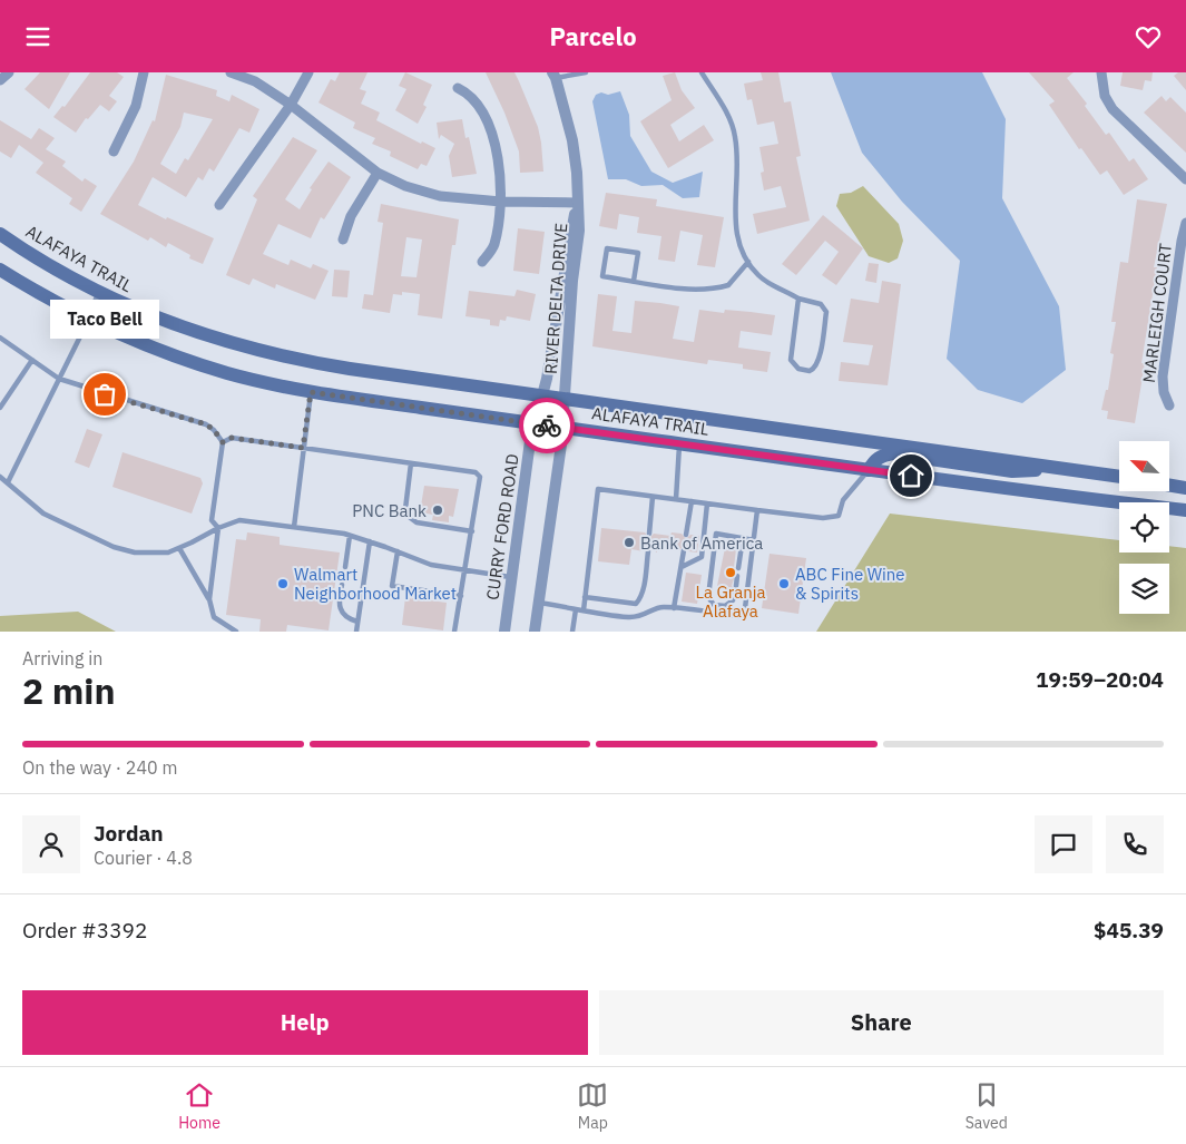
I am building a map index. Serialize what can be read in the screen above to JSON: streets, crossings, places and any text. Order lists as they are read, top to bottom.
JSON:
{
  "streets": {
    "main road": ["ALAFAYA TRAIL"],
    "street": ["RIVER DELTA DRIVE", "MARLEIGH COURT", "CURRY FORD ROAD"]
  },
  "crossings": [
    ["ALAFAYA TRAIL", "RIVER DELTA DRIVE"],
    ["ALAFAYA TRAIL", "CURRY FORD ROAD"],
    ["RIVER DELTA DRIVE", "CURRY FORD ROAD"]
  ],
  "places": [
    "Taco Bell",
    "PNC Bank",
    "Bank of America",
    "La Granja Alafaya",
    "Walmart Neighborhood Market",
    "ABC Fine Wine & Spirits"
  ],
  "north": "top left",
  "page": {
    "header": "Parcelo",
    "bubble": "Taco Bell",
    "heading": ["2 min", "Arriving in", "19:59–20:04"],
    "panel": [
      "Jordan",
      "Courier · 4.8",
      "Order #3392",
      "$45.39"
    ],
    "bar": "On the way · 240 m",
    "buttons": ["Help", "Share"],
    "tabs": ["Home", "Map", "Saved"]
  }
}
